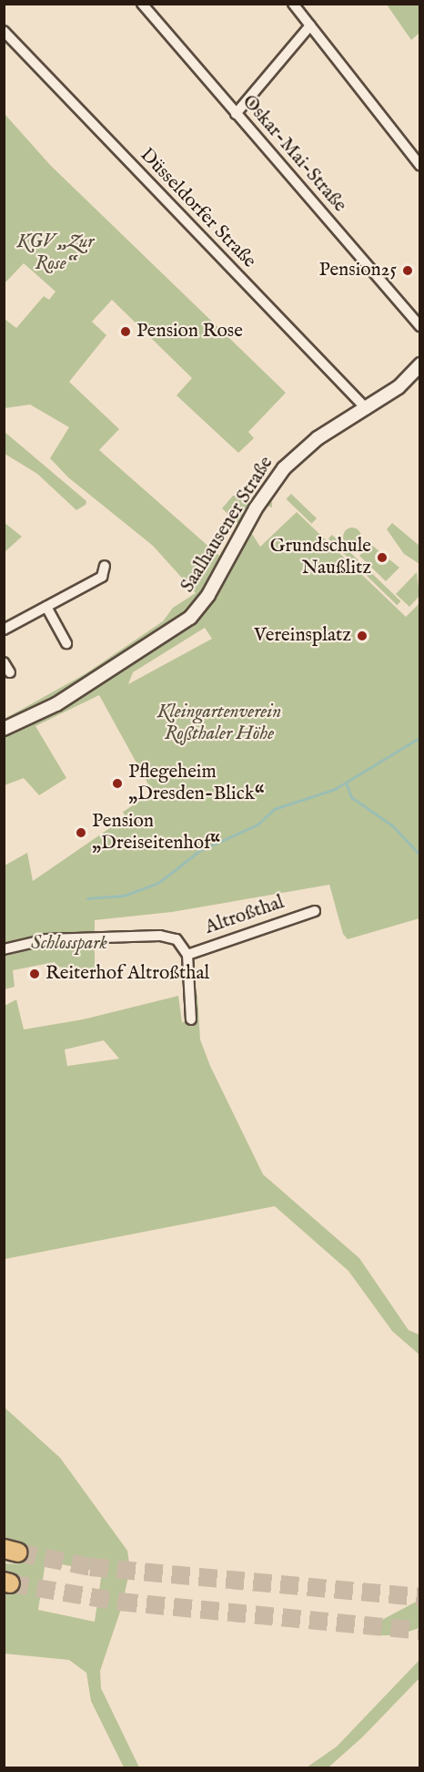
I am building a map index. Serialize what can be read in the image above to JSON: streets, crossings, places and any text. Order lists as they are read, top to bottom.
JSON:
{
  "streets": {
    "street": [
      "Oskar-Mai-Straße",
      "Düsseldorfer Straße",
      "Saalhausener Straße",
      "Altroßthal"
    ]
  },
  "crossings": [
    ["Düsseldorfer Straße", "Saalhausener Straße"]
  ],
  "parks": ["KGV „Zur Rose“", "Kleingartenverein Roßthaler Höhe", "Schlosspark"],
  "places": [
    "Pension25",
    "Pension Rose",
    "Grundschule Naußlitz",
    "Vereinsplatz",
    "Pflegeheim „Dresden-Blick“",
    "Pension „Dreiseitenhof“",
    "Reiterhof Altroßthal"
  ]
}
